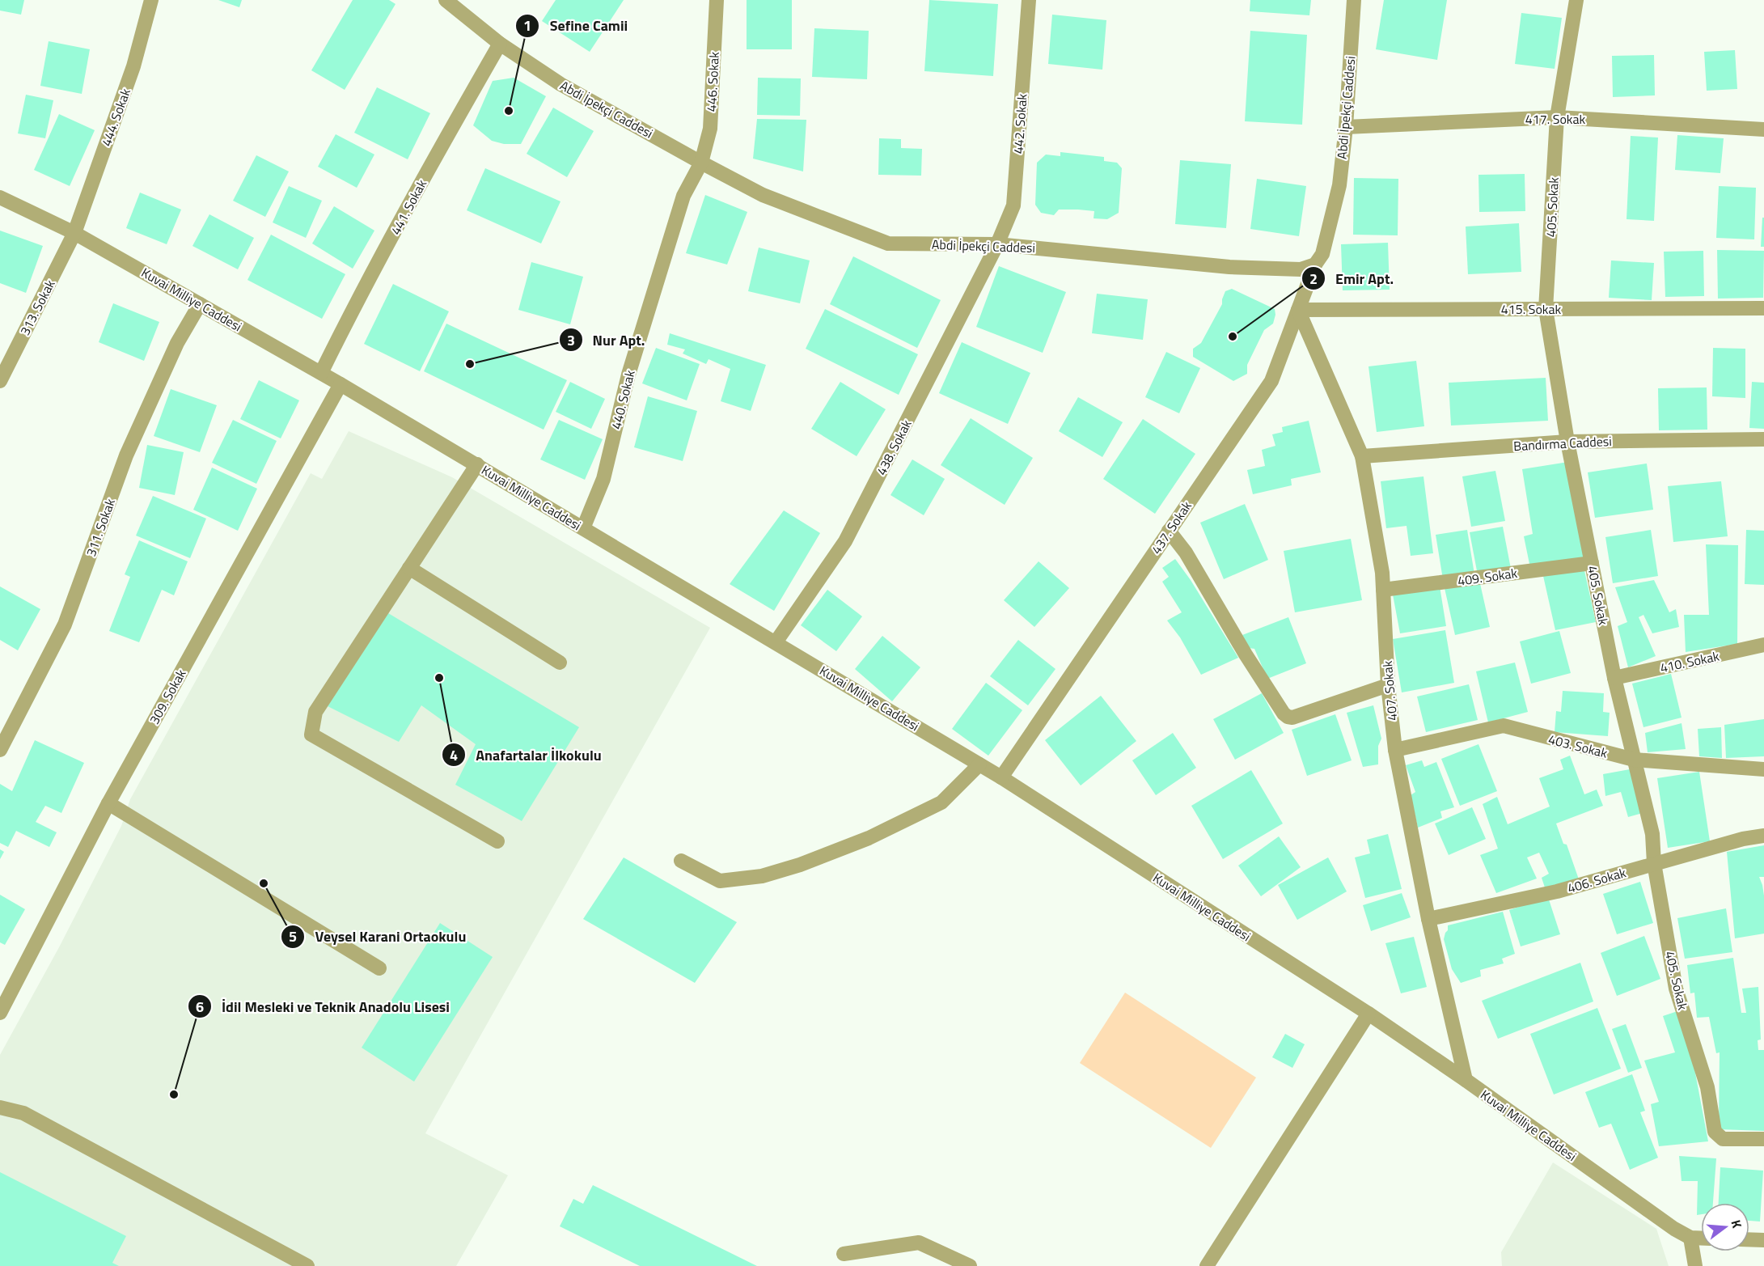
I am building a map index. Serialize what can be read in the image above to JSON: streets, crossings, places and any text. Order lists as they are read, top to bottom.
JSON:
{
  "streets": {
    "street": [
      "446. Sokak",
      "Abdi İpekçi Caddesi",
      "444. Sokak",
      "417. Sokak",
      "442. Sokak",
      "441. Sokak",
      "405. Sokak",
      "Kuvai Milliye Caddesi",
      "313. Sokak",
      "415. Sokak",
      "440. Sokak",
      "Bandırma Caddesi",
      "438. Sokak",
      "311. Sokak",
      "437. Sokak",
      "409. Sokak",
      "410. Sokak",
      "407. Sokak",
      "309. Sokak",
      "403. Sokak",
      "406. Sokak"
    ]
  },
  "crossings": [
    ["446. Sokak", "Abdi İpekçi Caddesi"],
    ["446. Sokak", "440. Sokak"],
    ["Abdi İpekçi Caddesi", "417. Sokak"],
    ["Abdi İpekçi Caddesi", "442. Sokak"],
    ["Abdi İpekçi Caddesi", "441. Sokak"],
    ["Abdi İpekçi Caddesi", "440. Sokak"],
    ["Abdi İpekçi Caddesi", "438. Sokak"],
    ["Abdi İpekçi Caddesi", "437. Sokak"],
    ["444. Sokak", "Kuvai Milliye Caddesi"],
    ["444. Sokak", "313. Sokak"],
    ["417. Sokak", "405. Sokak"],
    ["442. Sokak", "438. Sokak"],
    ["441. Sokak", "Kuvai Milliye Caddesi"],
    ["405. Sokak", "415. Sokak"],
    ["405. Sokak", "Bandırma Caddesi"],
    ["405. Sokak", "409. Sokak"],
    ["405. Sokak", "410. Sokak"],
    ["405. Sokak", "403. Sokak"],
    ["405. Sokak", "406. Sokak"],
    ["Kuvai Milliye Caddesi", "313. Sokak"],
    ["Kuvai Milliye Caddesi", "440. Sokak"],
    ["Kuvai Milliye Caddesi", "438. Sokak"],
    ["Kuvai Milliye Caddesi", "311. Sokak"],
    ["Kuvai Milliye Caddesi", "437. Sokak"],
    ["Kuvai Milliye Caddesi", "407. Sokak"],
    ["Kuvai Milliye Caddesi", "309. Sokak"],
    ["415. Sokak", "437. Sokak"],
    ["415. Sokak", "407. Sokak"],
    ["Bandırma Caddesi", "407. Sokak"],
    ["437. Sokak", "407. Sokak"],
    ["409. Sokak", "407. Sokak"],
    ["407. Sokak", "403. Sokak"],
    ["407. Sokak", "406. Sokak"]
  ],
  "places": [
    "Sefine Camii",
    "Emir Apt.",
    "Nur Apt.",
    "Anafartalar İlkokulu",
    "Veysel Karani Ortaokulu",
    "İdil Mesleki ve Teknik Anadolu Lisesi"
  ],
  "north": "right"
}
